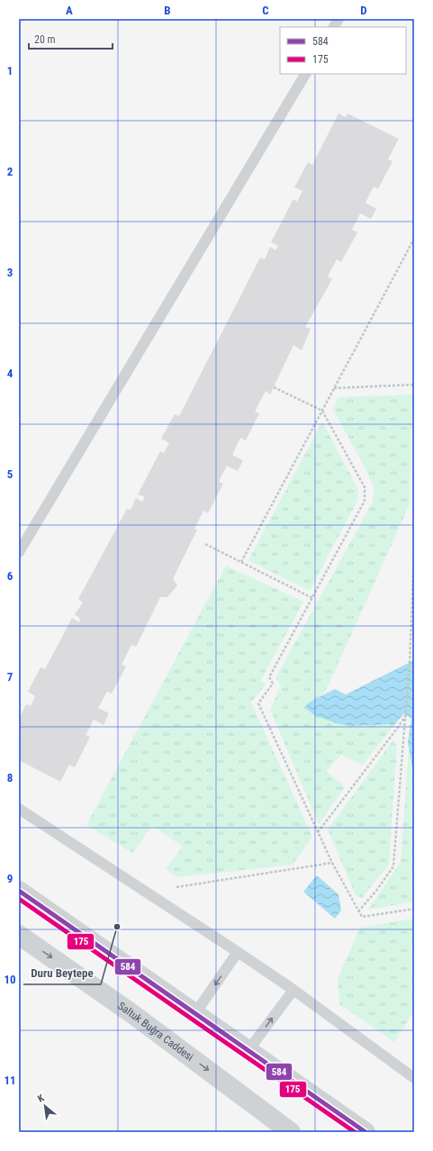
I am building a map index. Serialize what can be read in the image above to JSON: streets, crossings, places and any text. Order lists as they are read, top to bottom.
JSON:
{
  "streets": {
    "street": ["Saltuk Buğra Caddesi"]
  },
  "places": ["Duru Beytepe"],
  "lines": ["transit line 584", "transit line 175"],
  "legend": ["584", "175"],
  "scale_bar": "20 m",
  "north": "top left",
  "grid": {
    "columns": [
      "A",
      "B",
      "C",
      "D"
    ],
    "rows": [
      "1",
      "2",
      "3",
      "4",
      "5",
      "6",
      "7",
      "8",
      "9",
      "10",
      "11"
    ]
  }
}
